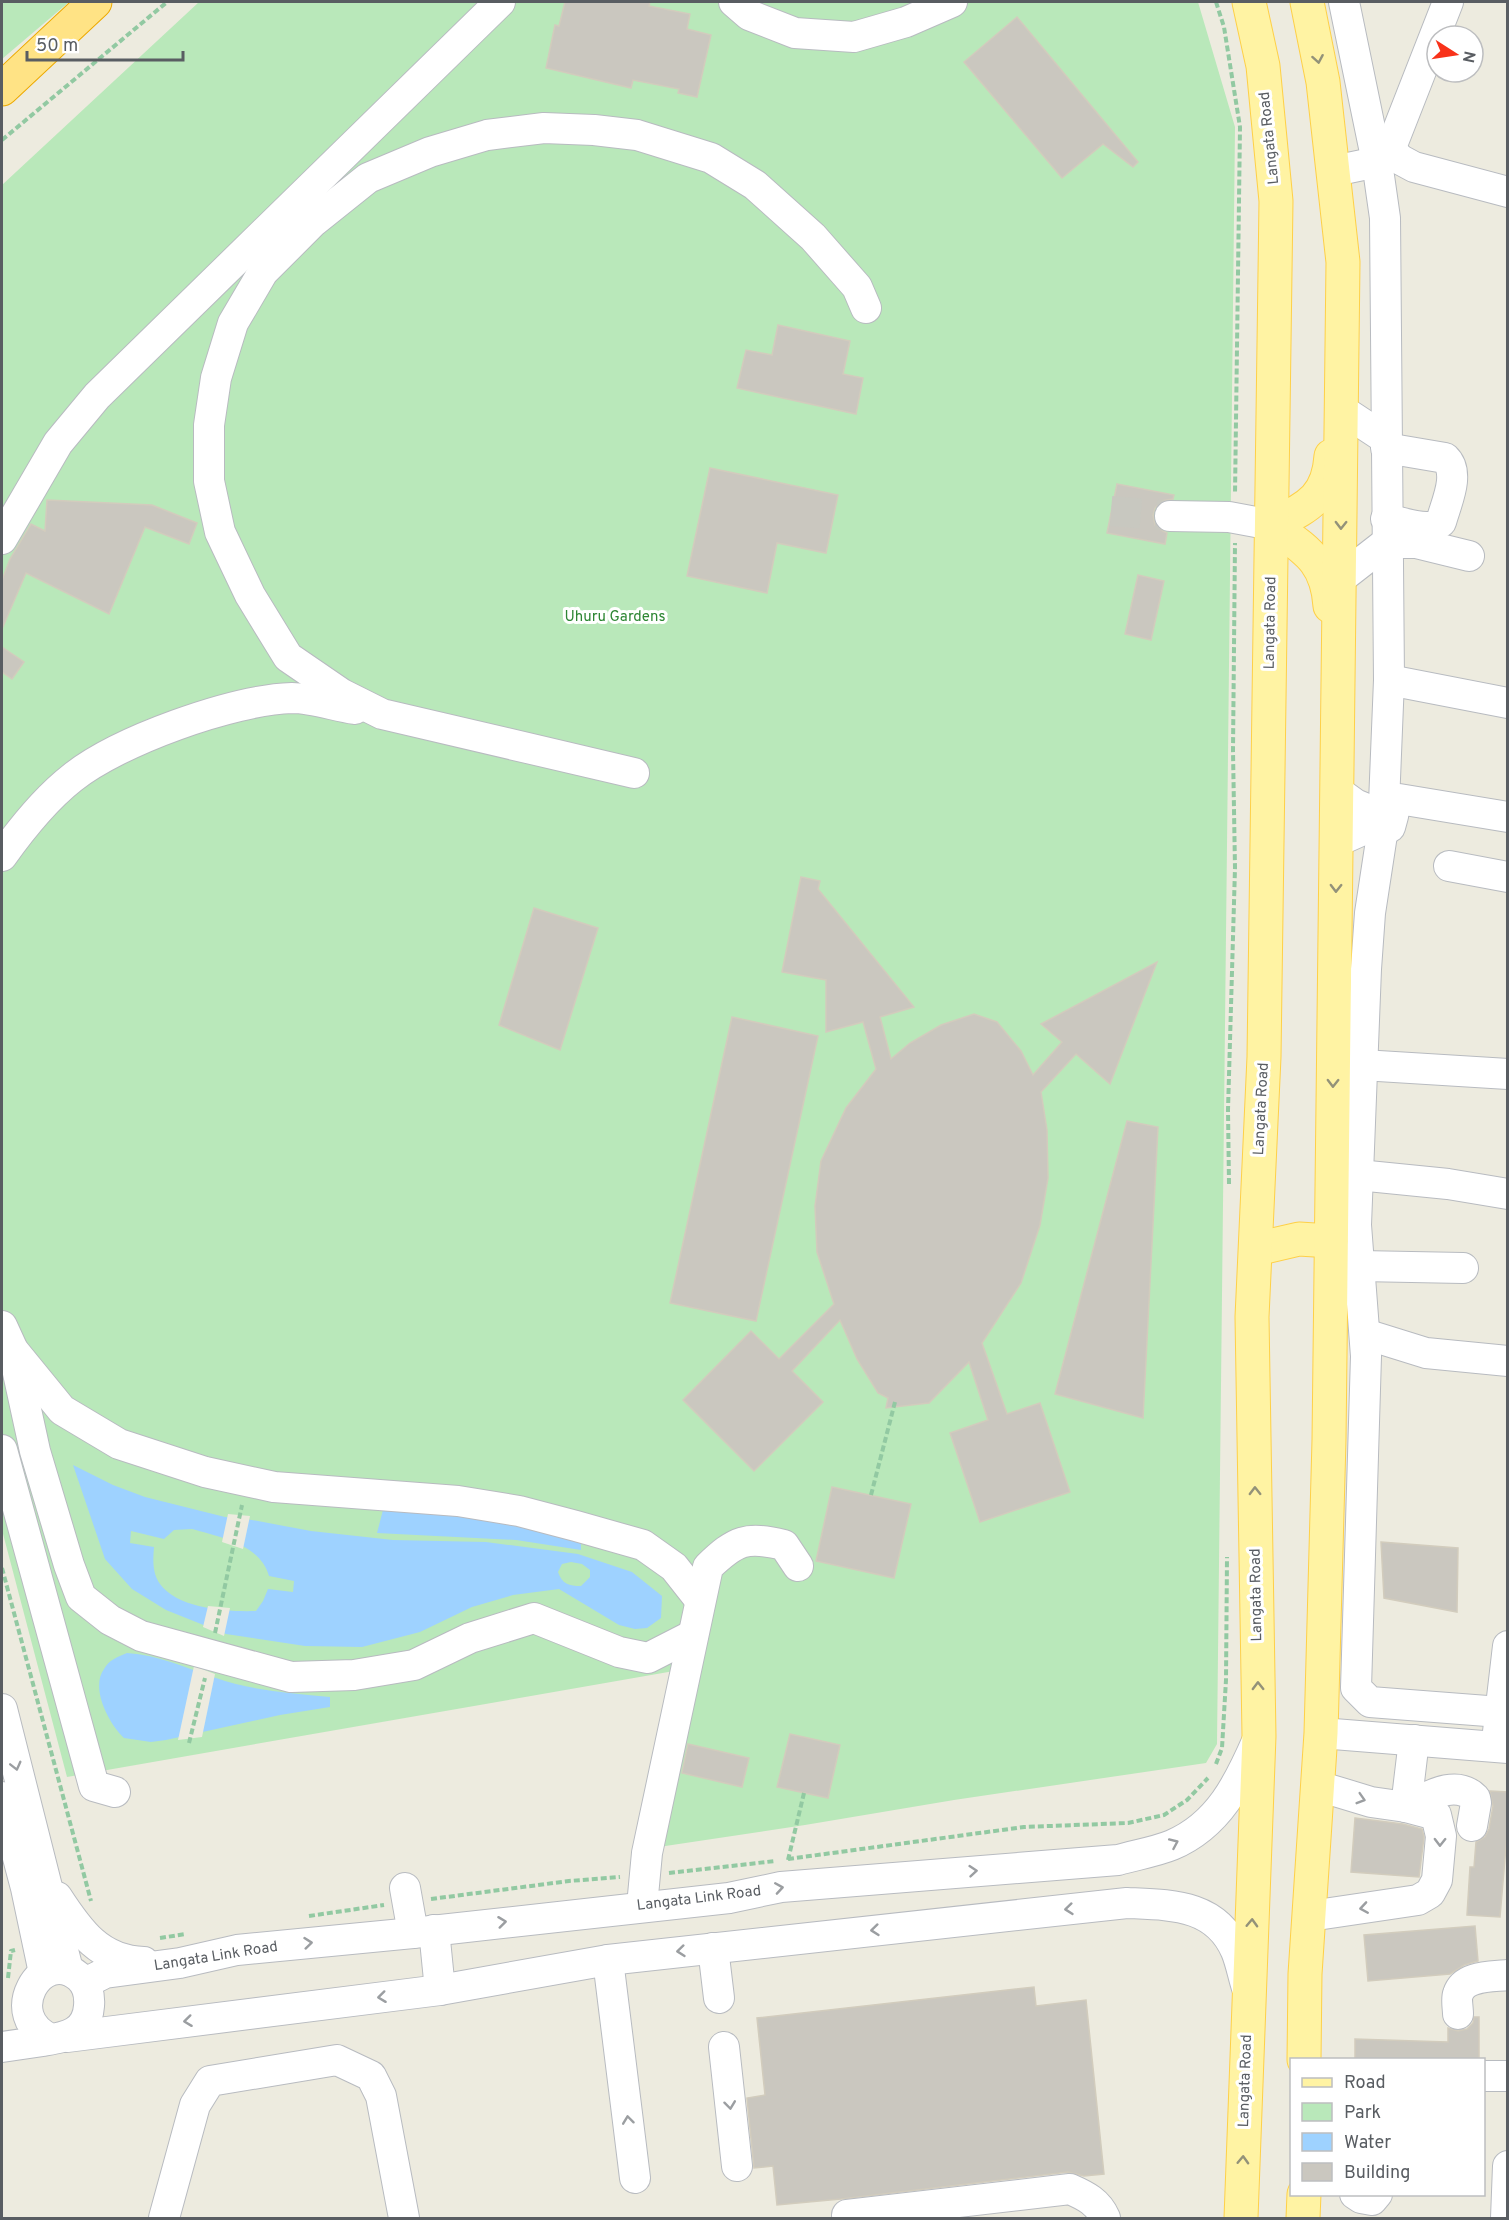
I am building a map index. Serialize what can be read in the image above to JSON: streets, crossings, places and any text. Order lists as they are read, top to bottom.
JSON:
{
  "streets": {
    "main road": ["Langata Road"],
    "street": ["Langata Link Road"]
  },
  "crossings": [
    ["Langata Road", "Langata Link Road"]
  ],
  "parks": ["Uhuru Gardens"],
  "legend": [
    "Road",
    "Park",
    "Water",
    "Building"
  ],
  "scale_bar": "50 m",
  "north": "right"
}
